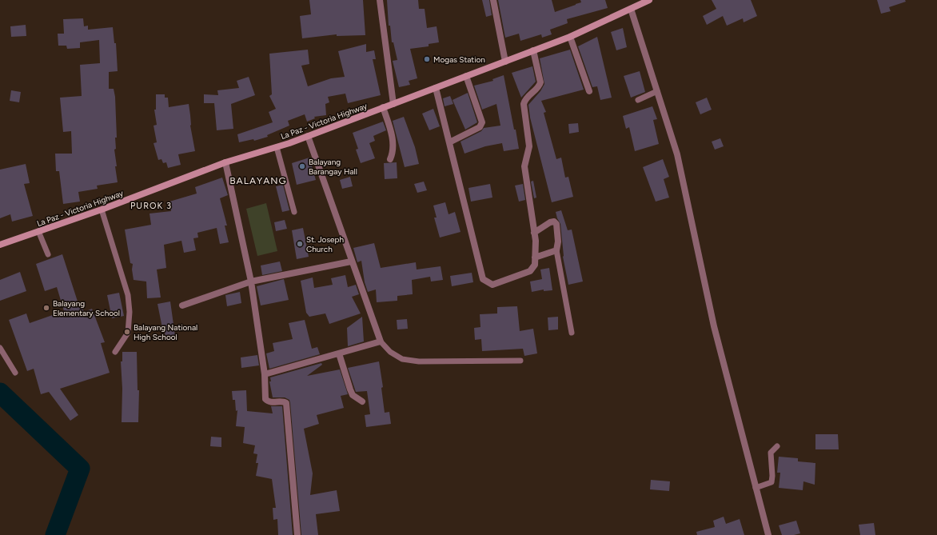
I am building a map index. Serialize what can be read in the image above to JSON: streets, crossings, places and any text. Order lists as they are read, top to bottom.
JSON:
{
  "streets": {
    "main road": ["La Paz - Victoria Highway"]
  },
  "districts": ["BALAYANG", "PUROK 3"],
  "places": [
    "Mogas Station",
    "Balayang Barangay Hall",
    "St. Joseph Church",
    "Balayang Elementary School",
    "Balayang National High School"
  ]
}
